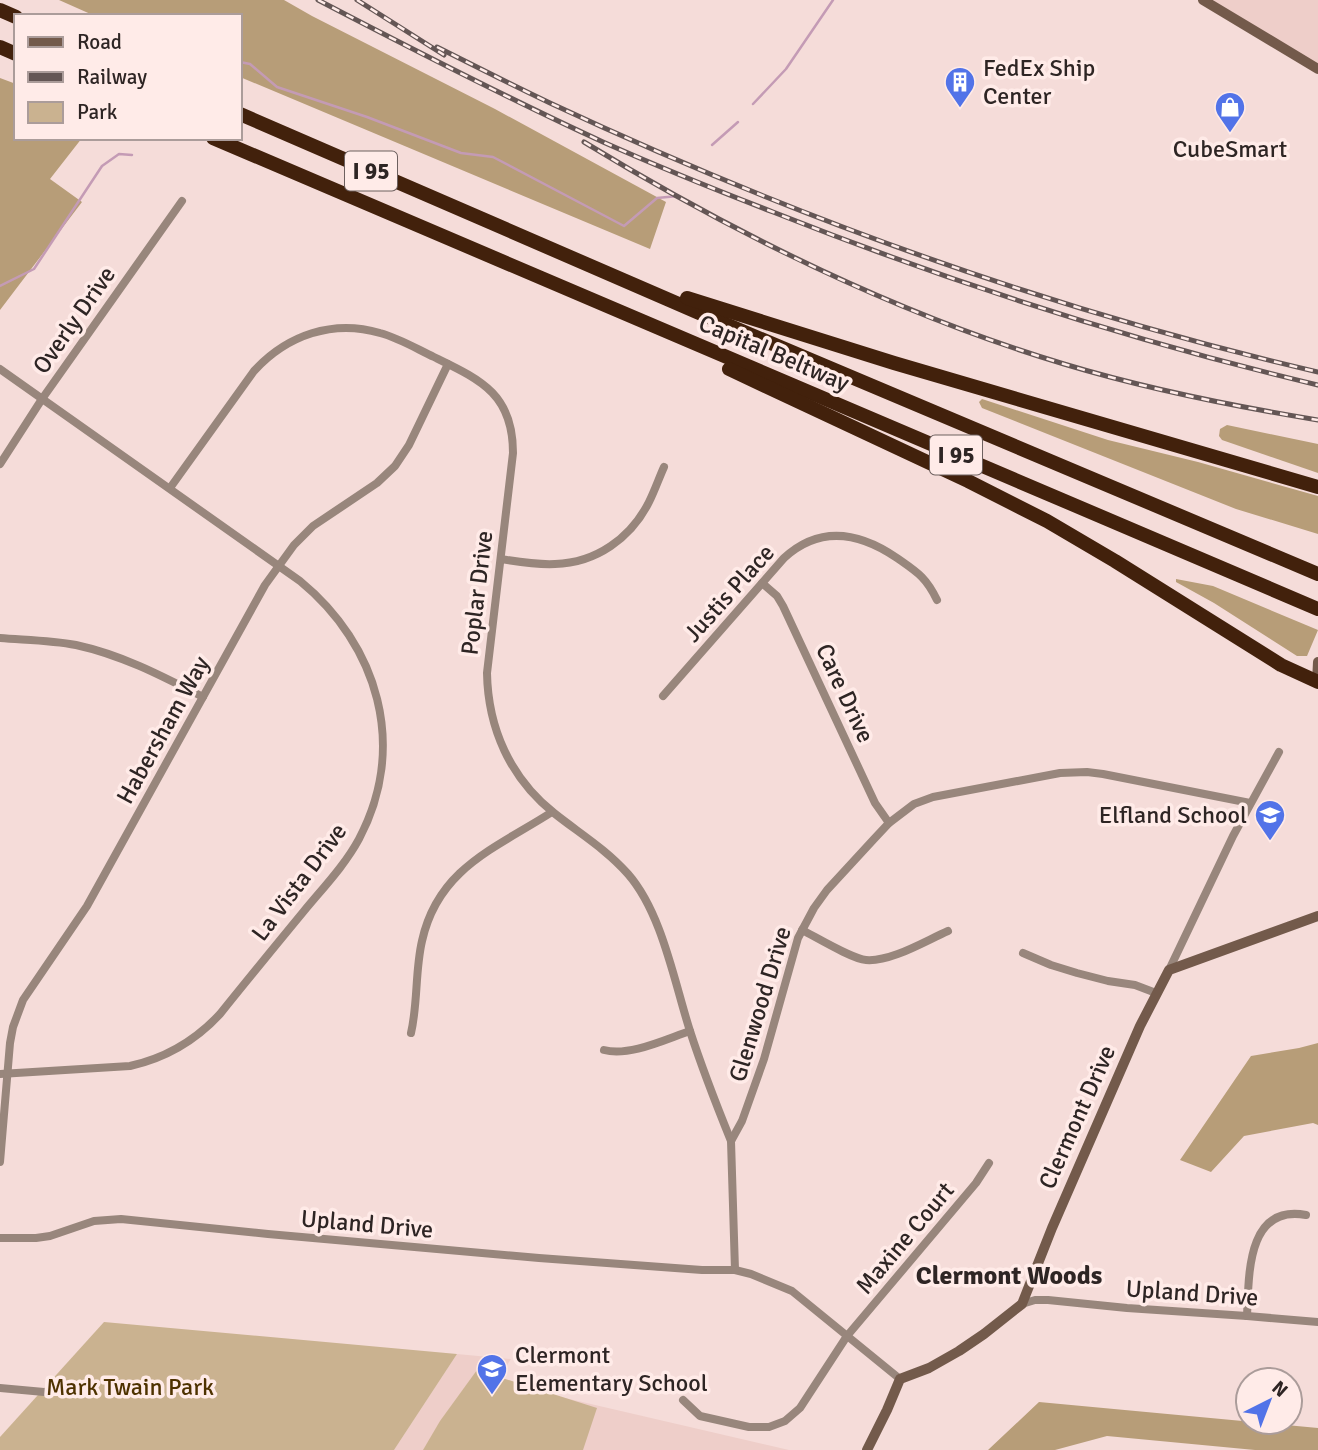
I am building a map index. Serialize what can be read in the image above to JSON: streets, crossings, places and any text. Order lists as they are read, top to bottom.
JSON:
{
  "streets": {
    "highway": ["I 95", "Capital Beltway"],
    "street": [
      "Overly Drive",
      "Poplar Drive",
      "Justis Place",
      "Care Drive",
      "Habersham Way",
      "La Vista Drive",
      "Glenwood Drive",
      "Clermont Drive",
      "Upland Drive",
      "Maxine Court"
    ]
  },
  "crossings": [
    ["Overly Drive", "La Vista Drive"],
    ["Poplar Drive", "Habersham Way"],
    ["Poplar Drive", "La Vista Drive"],
    ["Poplar Drive", "Glenwood Drive"],
    ["Justis Place", "Care Drive"],
    ["Care Drive", "Glenwood Drive"],
    ["Habersham Way", "La Vista Drive"],
    ["Glenwood Drive", "Clermont Drive"],
    ["Glenwood Drive", "Upland Drive"],
    ["Clermont Drive", "Upland Drive"]
  ],
  "districts": ["Clermont Woods"],
  "parks": ["Mark Twain Park"],
  "places": {
    "building": ["FedEx Ship Center"],
    "shop": ["CubeSmart"],
    "school or university": ["Elfland School", "Clermont Elementary School"]
  },
  "legend": ["Road", "Railway", "Park"],
  "north": "top right"
}
